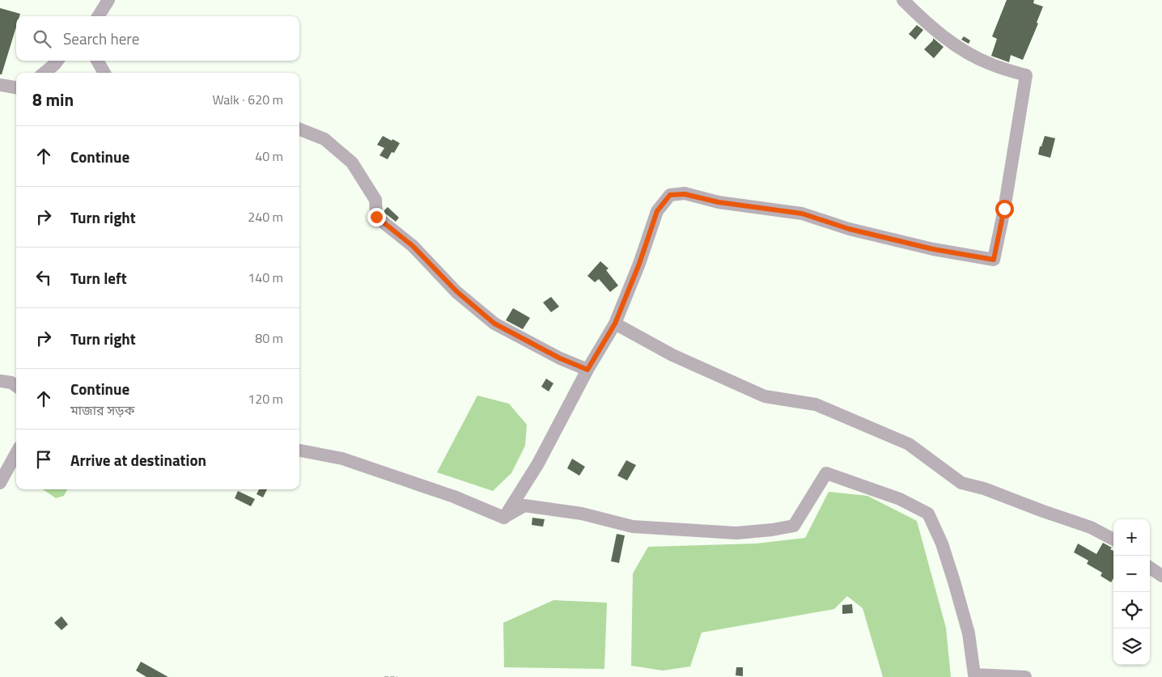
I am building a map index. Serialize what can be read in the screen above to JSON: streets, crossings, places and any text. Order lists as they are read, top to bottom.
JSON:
{
  "page": {
    "search": "Search here",
    "heading": ["8 min", "Walk · 620 m"],
    "list": [
      ["Continue", "40 m"],
      ["Turn right", "240 m"],
      ["Turn left", "140 m"],
      ["Turn right", "80 m"],
      ["Continue", "মাজার সড়ক", "120 m"],
      "Arrive at destination"
    ],
    "map_buttons": ["+", "−"]
  }
}
